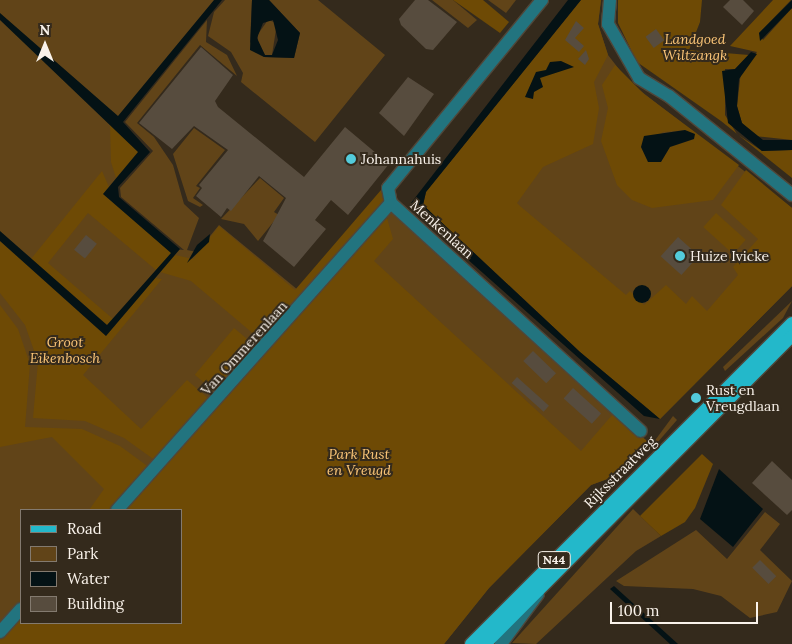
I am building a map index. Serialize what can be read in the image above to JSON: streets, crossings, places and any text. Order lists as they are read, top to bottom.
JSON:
{
  "streets": {
    "main road": ["Rijksstraatweg", "N44"],
    "street": ["Menkenlaan", "Van Ommerenlaan"]
  },
  "crossings": [
    ["Menkenlaan", "Van Ommerenlaan"]
  ],
  "parks": ["Landgoed Wiltzangk", "Groot Eikenbosch", "Park Rust en Vreugd"],
  "places": ["Johannahuis", "Huize Ivicke", "Rust en Vreugdlaan"],
  "legend": [
    "Road",
    "Park",
    "Water",
    "Building"
  ],
  "scale_bar": "100 m",
  "north": "top"
}
